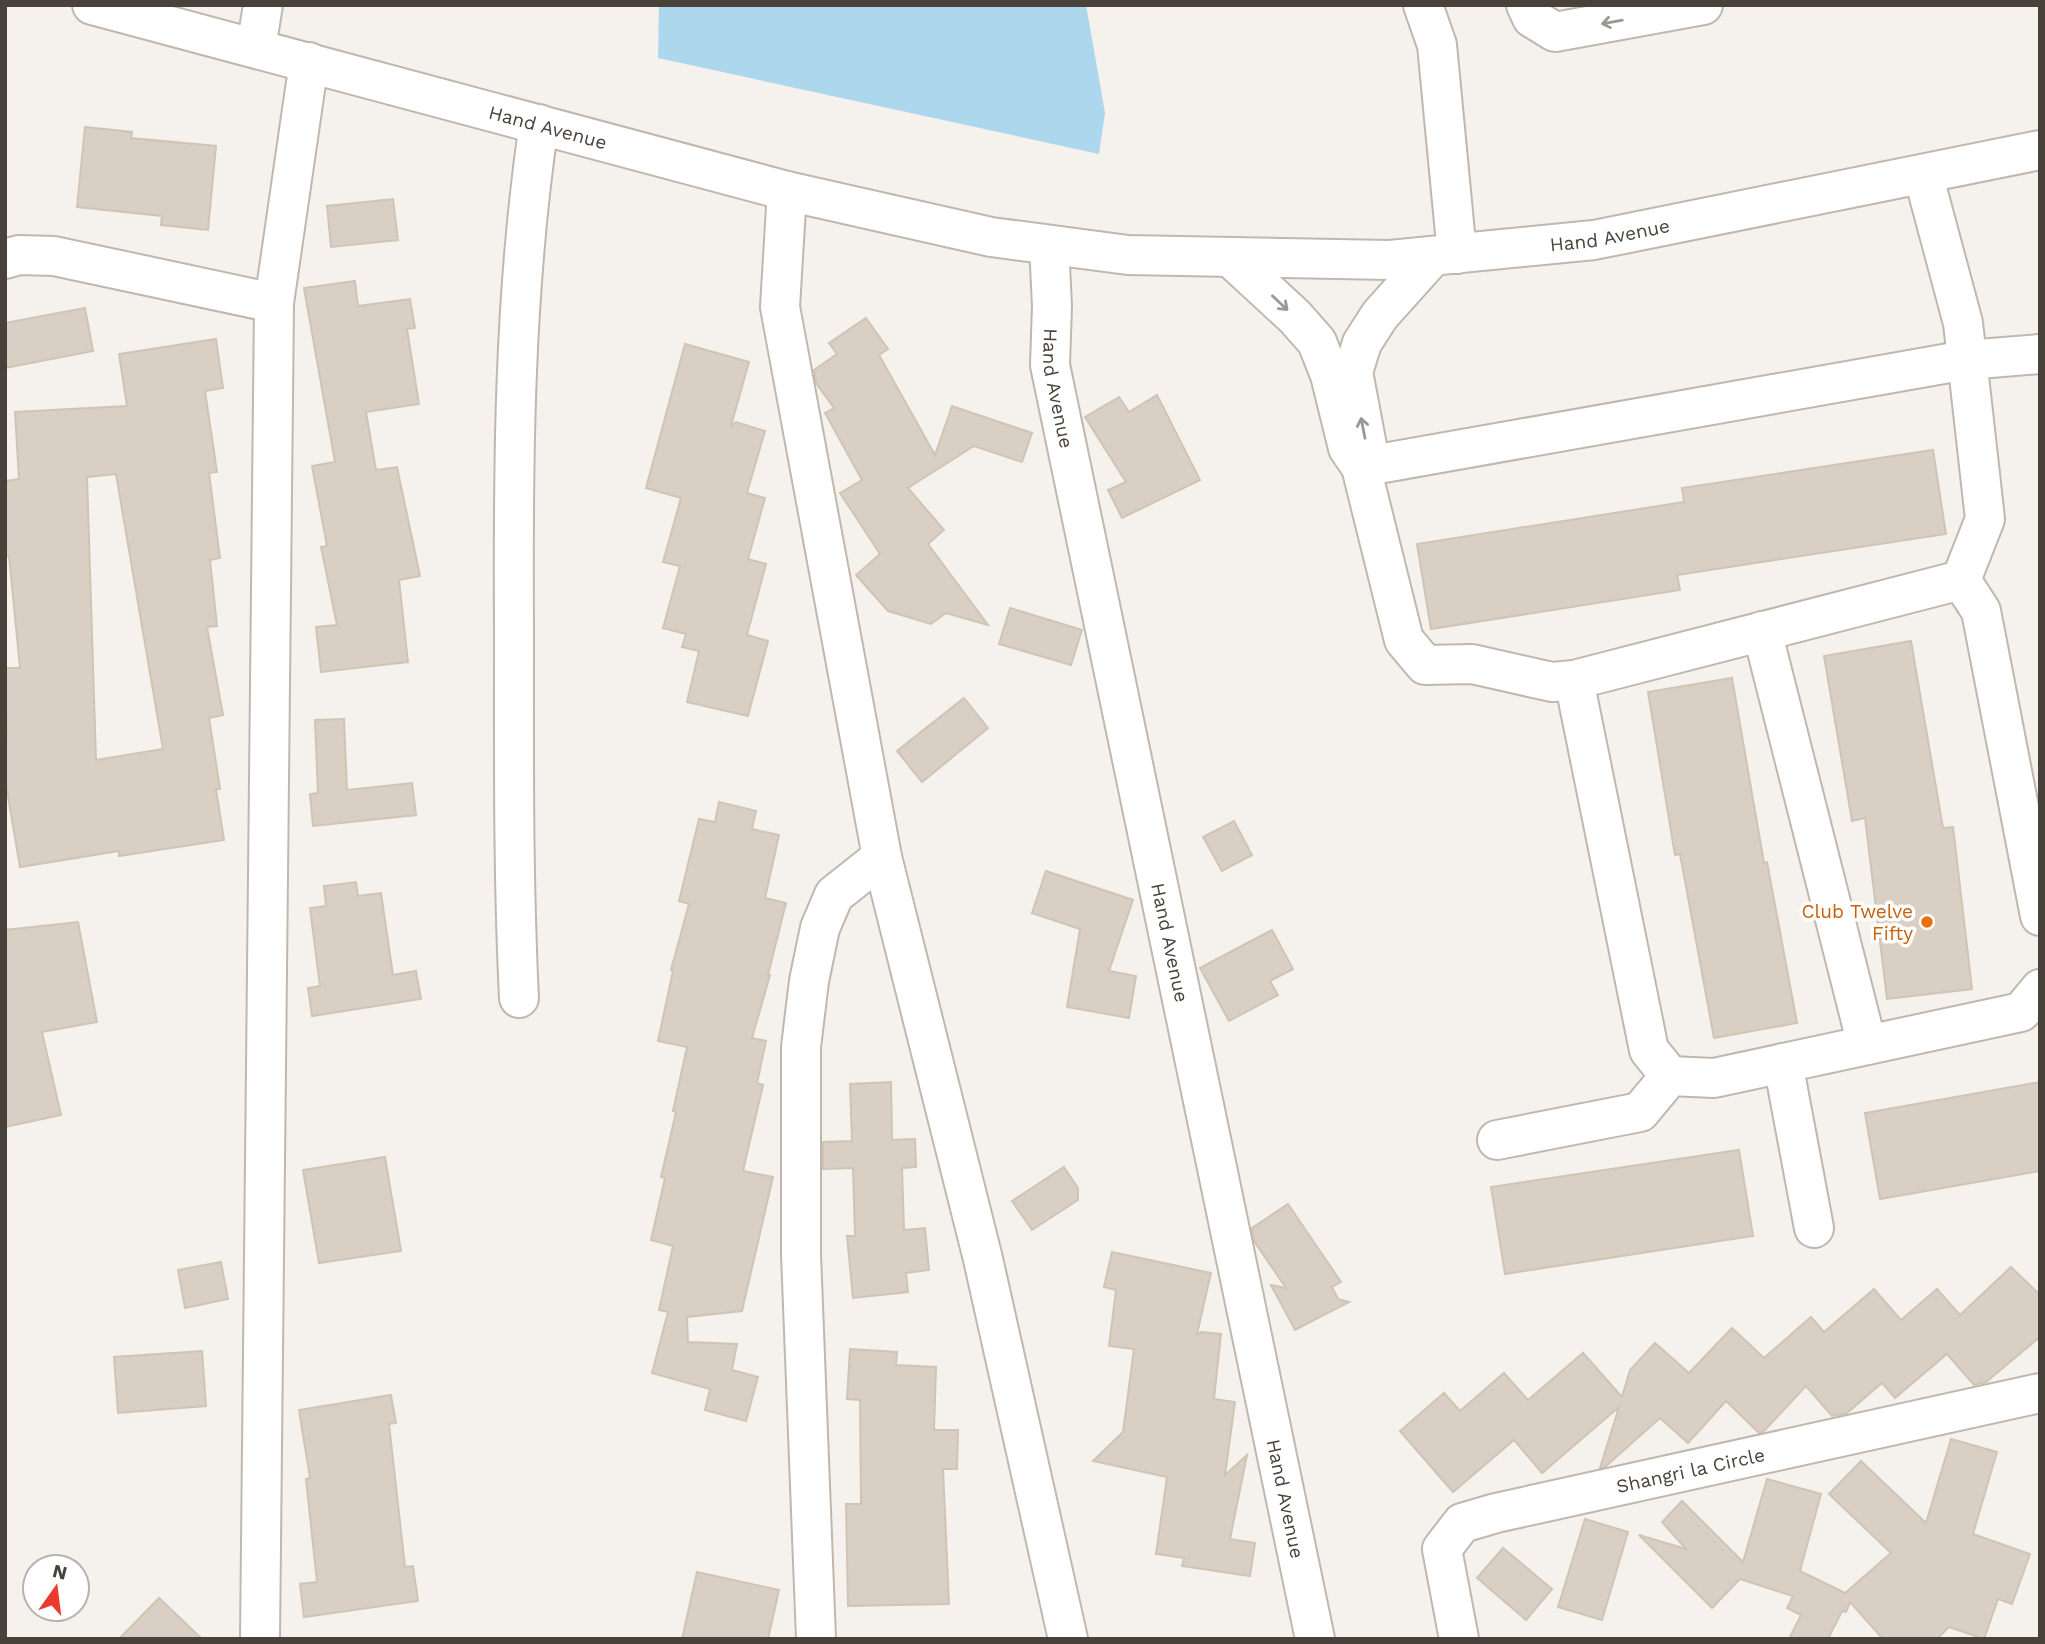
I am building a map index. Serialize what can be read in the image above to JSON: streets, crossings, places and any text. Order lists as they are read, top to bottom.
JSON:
{
  "streets": {
    "street": ["Hand Avenue", "Shangri la Circle"]
  },
  "places": ["Club Twelve Fifty"],
  "north": "top"
}
